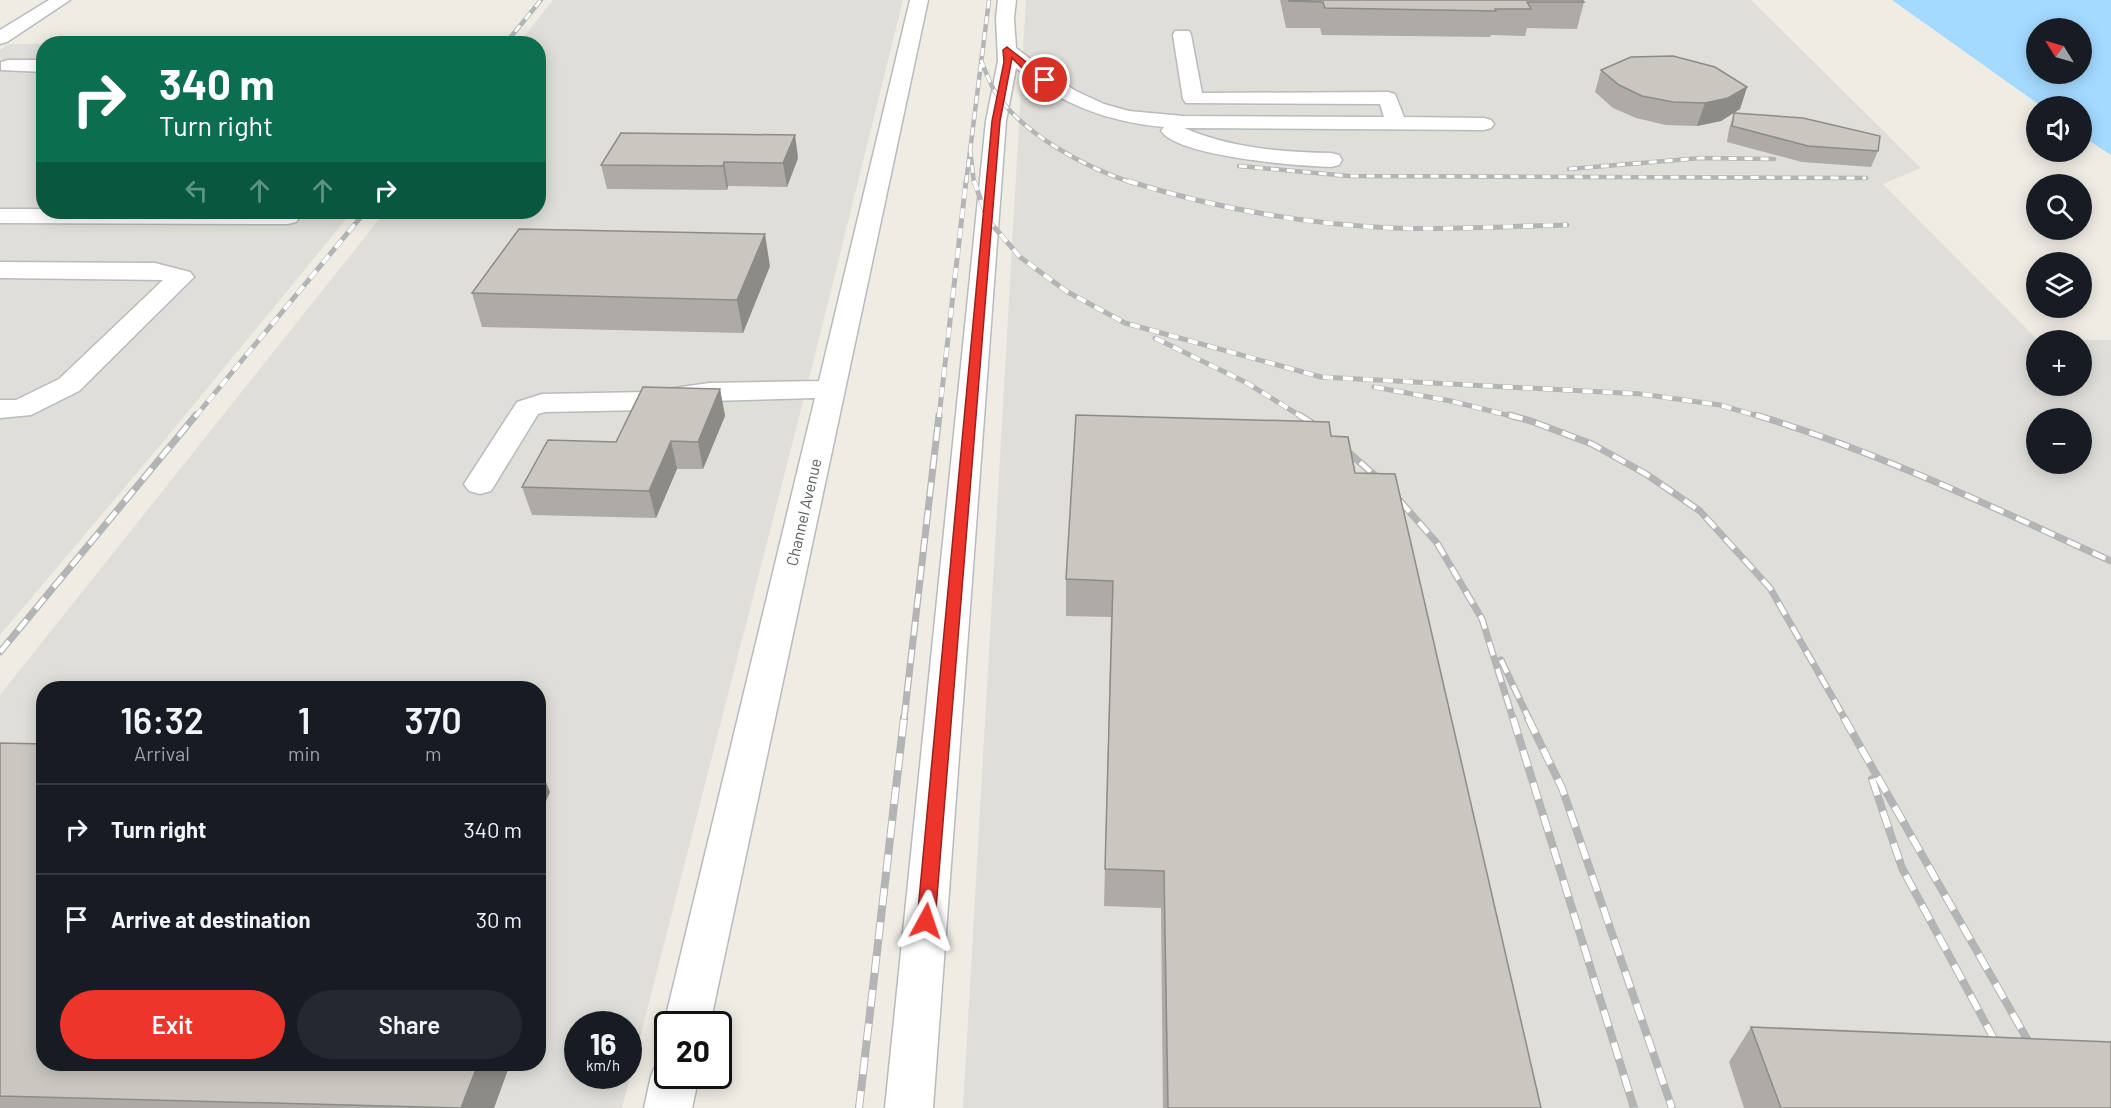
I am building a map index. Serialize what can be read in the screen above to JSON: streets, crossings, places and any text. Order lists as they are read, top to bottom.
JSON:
{
  "streets": {
    "street": ["Channel Avenue"]
  },
  "north": "top left",
  "page": {
    "map_buttons": ["+", "−"],
    "turn": ["340 m", "Turn right"],
    "eta": [
      "16:32",
      "Arrival",
      "1",
      "min",
      "370",
      "m"
    ],
    "list": [
      {
        "name": "Turn right",
        "value": "340 m"
      },
      {
        "name": "Arrive at destination",
        "value": "30 m"
      }
    ],
    "buttons": ["Exit", "Share"],
    "speed": "16 km/h",
    "limit": "20"
  }
}
